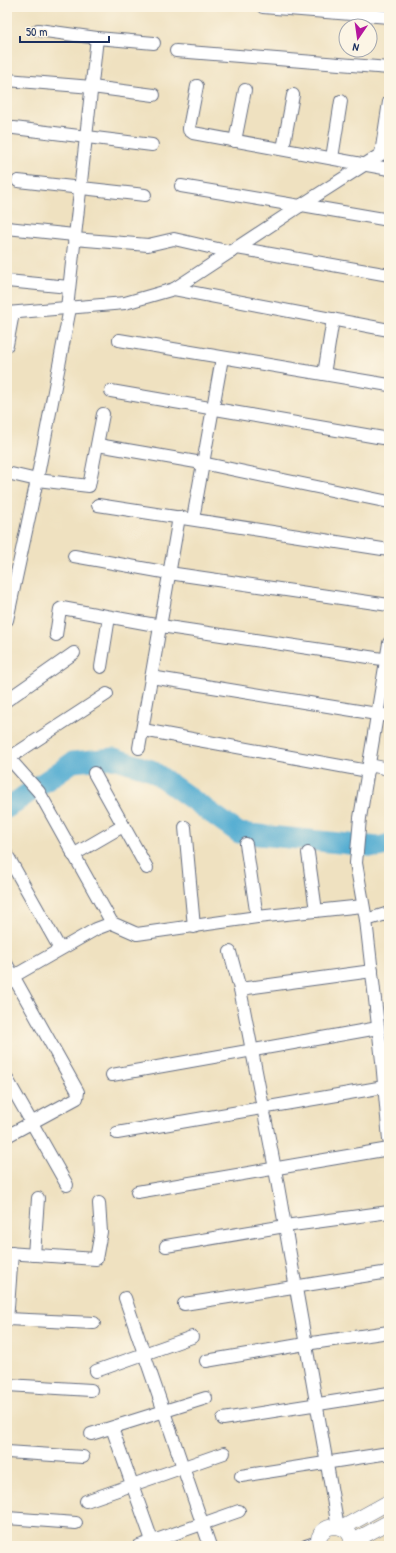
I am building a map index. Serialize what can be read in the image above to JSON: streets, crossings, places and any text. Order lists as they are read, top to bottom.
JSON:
{
  "scale_bar": "50 m",
  "north": "bottom"
}
